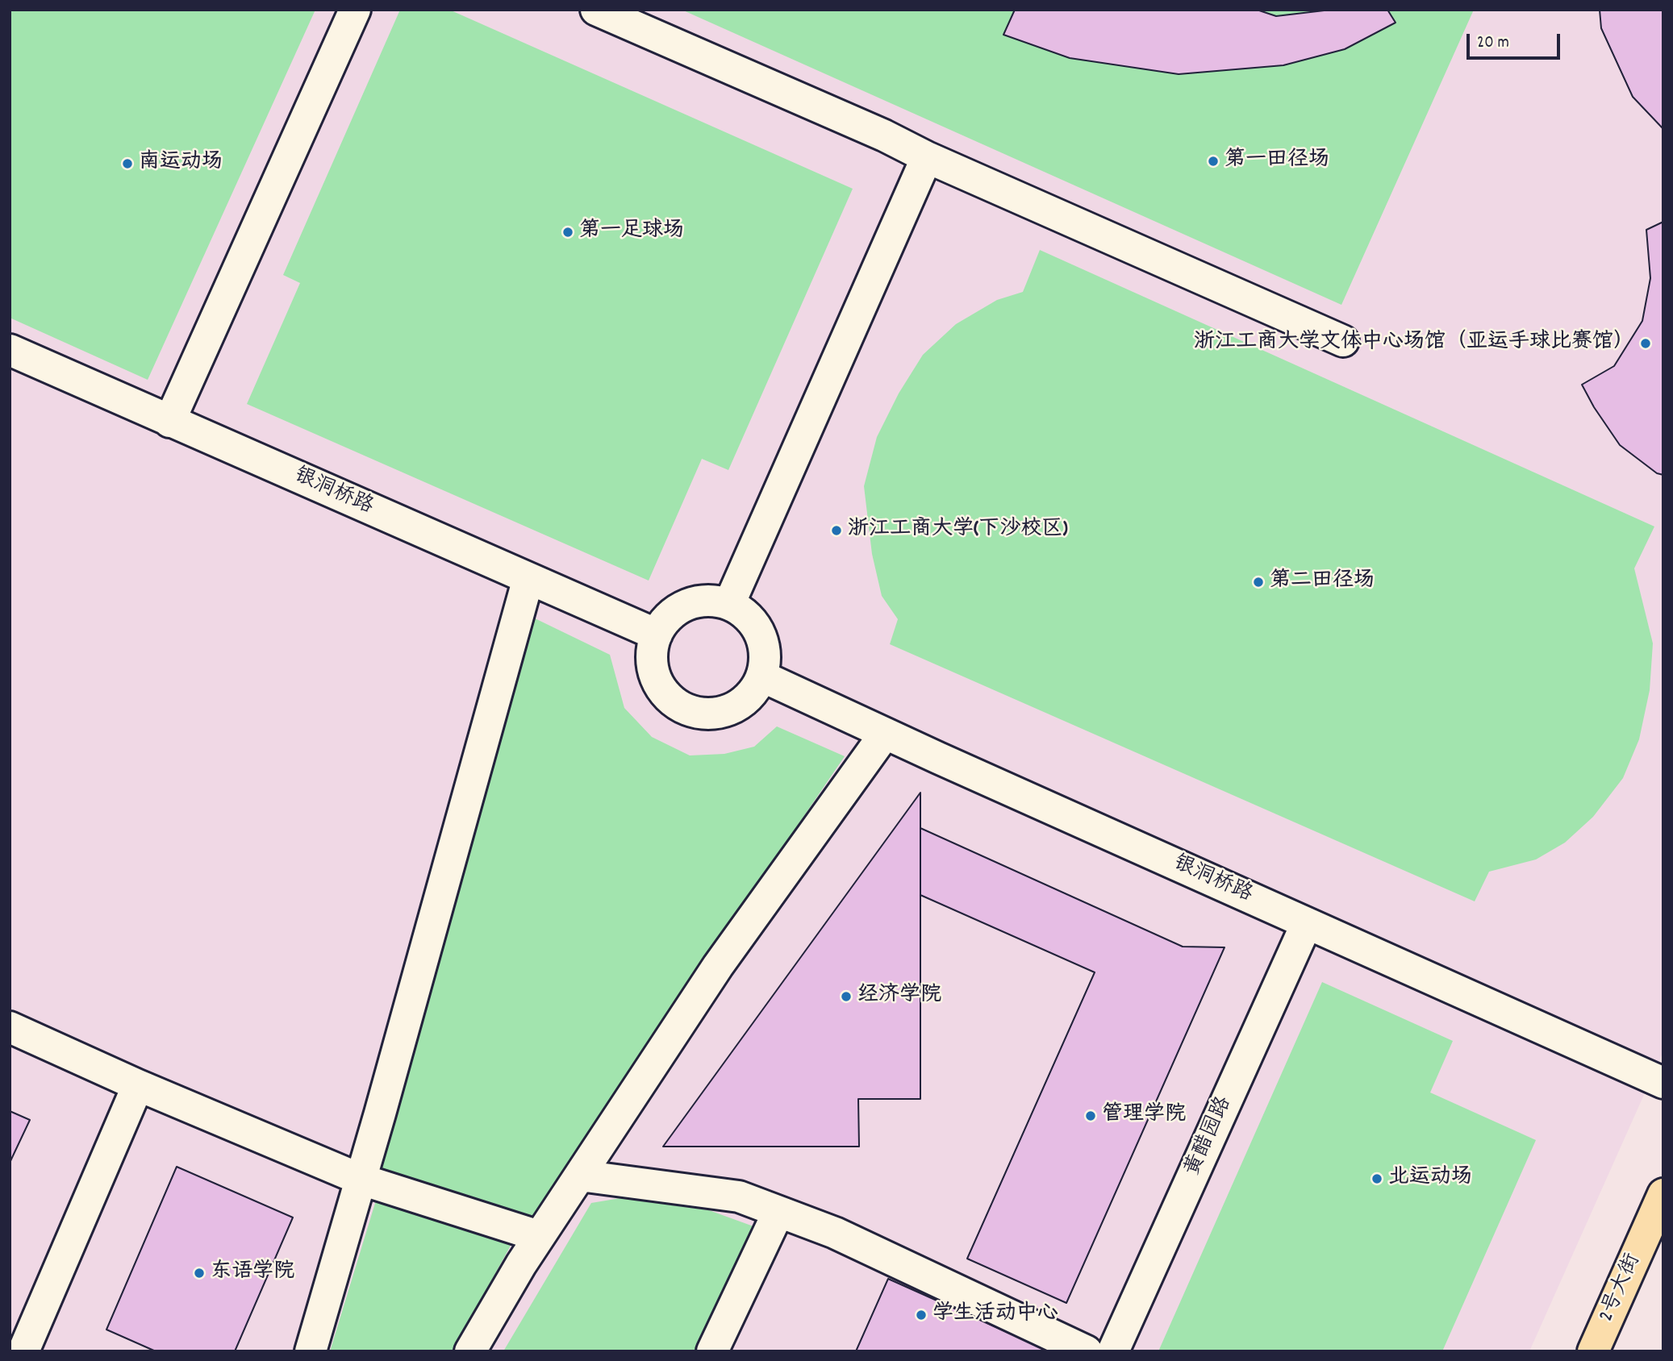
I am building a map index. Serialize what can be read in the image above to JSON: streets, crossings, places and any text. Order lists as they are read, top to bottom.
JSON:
{
  "streets": {
    "main road": ["2号大街"],
    "street": ["银洞桥路", "黄醋园路"]
  },
  "crossings": [
    ["银洞桥路", "黄醋园路"]
  ],
  "places": [
    "第一田径场",
    "南运动场",
    "第一足球场",
    "浙江工商大学文体中心场馆（亚运手球比赛馆）",
    "浙江工商大学(下沙校区)",
    "第二田径场",
    "经济学院",
    "管理学院",
    "北运动场",
    "东语学院",
    "学生活动中心"
  ],
  "scale_bar": "20 m"
}
